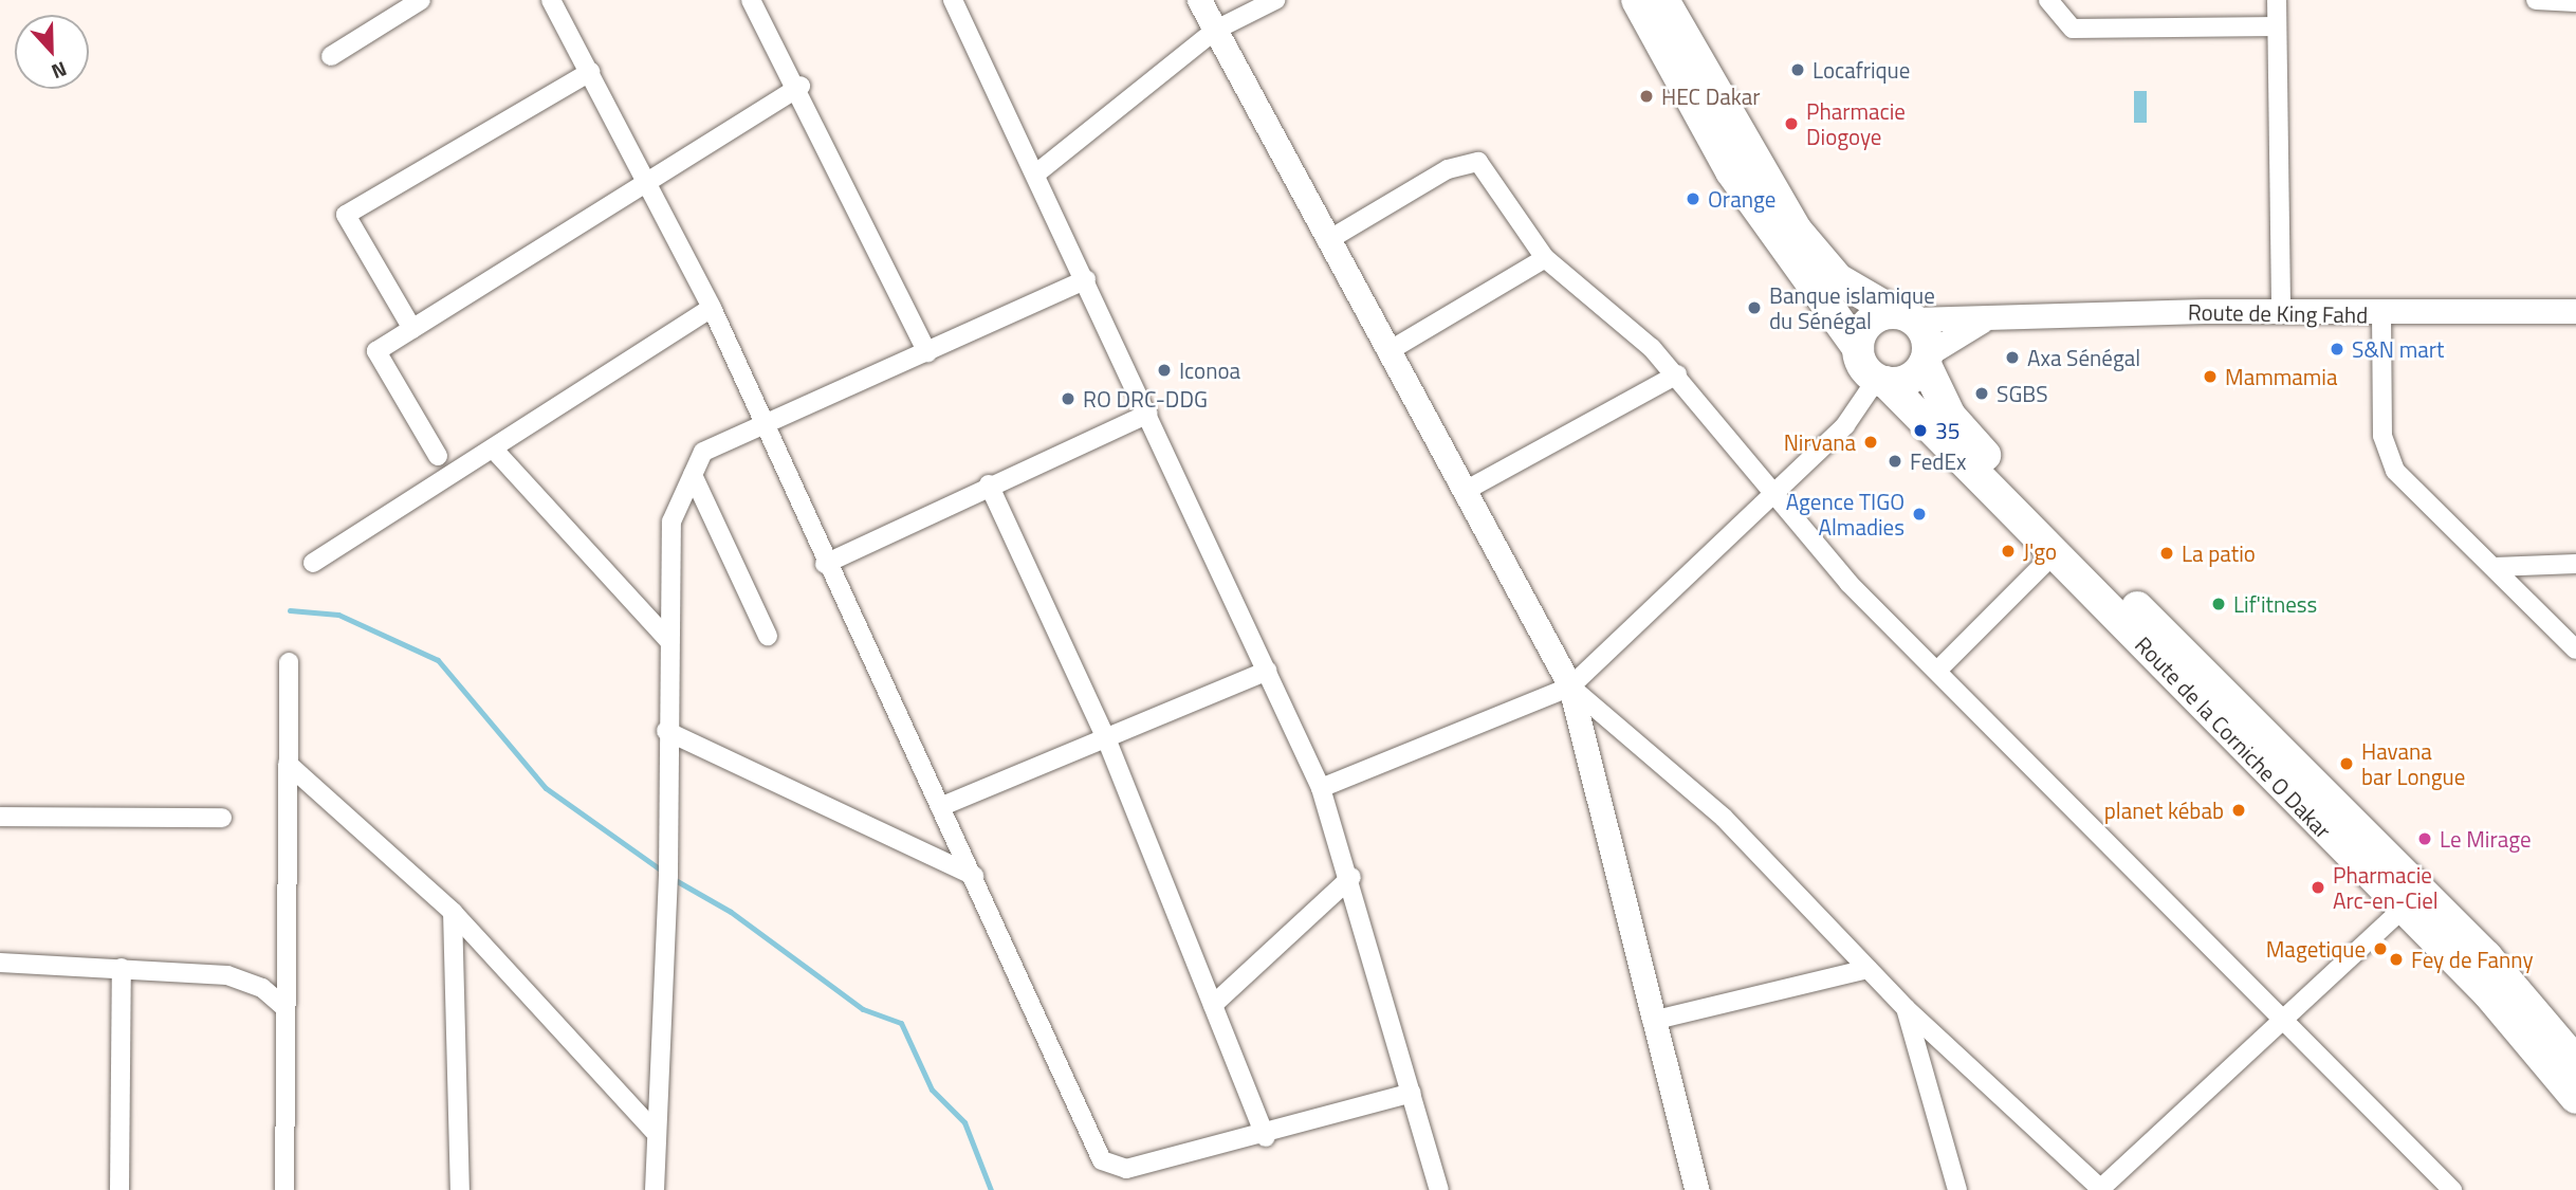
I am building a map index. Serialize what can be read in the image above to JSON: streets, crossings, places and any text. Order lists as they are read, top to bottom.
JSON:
{
  "streets": {
    "highway": ["Route de la Corniche O Dakar"],
    "street": ["Route de King Fahd"]
  },
  "crossings": [
    ["Route de King Fahd", "Route de la Corniche O Dakar"]
  ],
  "places": [
    "Locafrique",
    "HEC Dakar",
    "Pharmacie Diogoye",
    "Orange",
    "Banque islamique du Sénégal",
    "S&N mart",
    "Axa Sénégal",
    "Iconoa",
    "Mammamia",
    "SGBS",
    "RO DRC-DDG",
    "35",
    "Nirvana",
    "FedEx",
    "Agence TIGO Almadies",
    "J'go",
    "La patio",
    "Lif'itness",
    "Havana bar Longue",
    "planet kébab",
    "Le Mirage",
    "Pharmacie Arc-en-Ciel",
    "Magetique",
    "Fey de Fanny"
  ],
  "north": "bottom"
}
